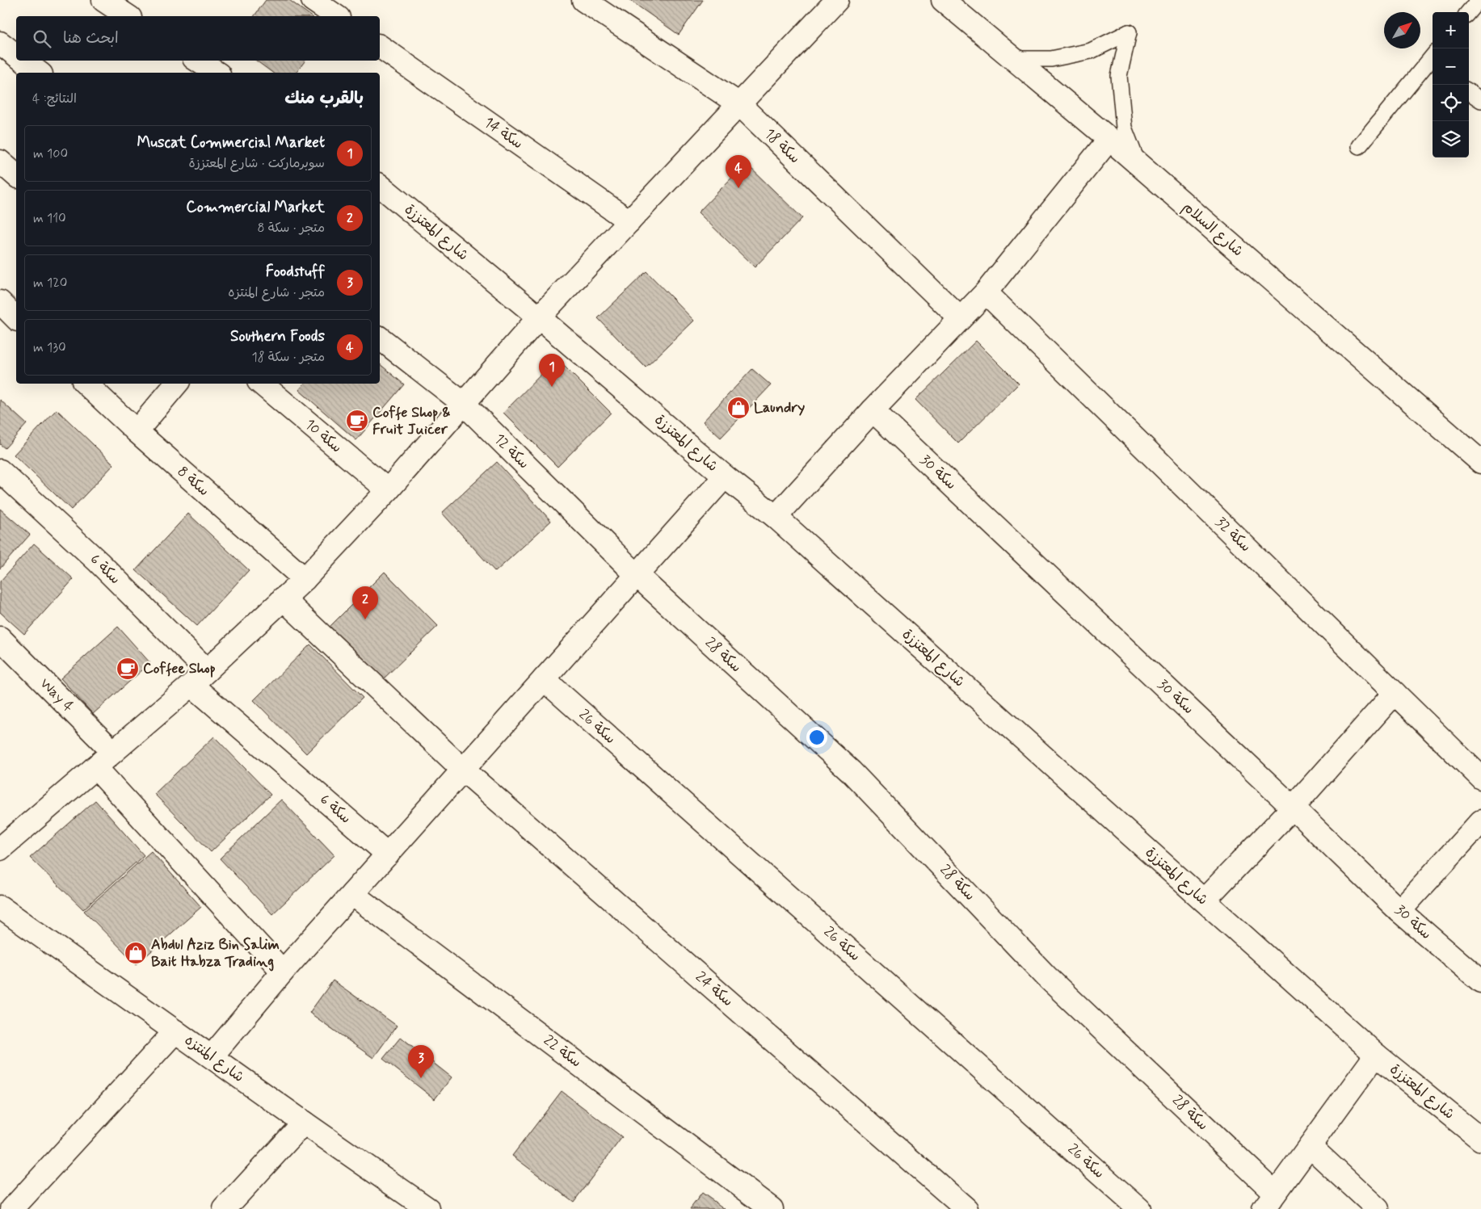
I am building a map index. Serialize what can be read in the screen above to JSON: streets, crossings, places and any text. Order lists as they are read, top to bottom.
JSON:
{
  "streets": {
    "street": [
      "سكة 14",
      "سكة 18",
      "شارع السلام",
      "شارع المعتززة",
      "سكة 10",
      "سكة 12",
      "سكة 30",
      "سكة 8",
      "سكة 32",
      "سكة 6",
      "سكة 28",
      "Way 4",
      "سكة 26",
      "سكة 24",
      "سكة 22",
      "شارع المنتزه"
    ]
  },
  "crossings": [
    ["سكة 12", "سكة 28"]
  ],
  "places": {
    "shop": ["Laundry", "Abdul Aziz Bin Salim Bait Habza Trading"],
    "cafe": ["Coffe Shop & Fruit Juicer", "Coffee Shop"]
  },
  "north": "top right",
  "page": {
    "map_buttons": ["+", "−"],
    "search": "ابحث هنا",
    "heading": ["بالقرب منك", "النتائج: 4"],
    "list": [
      {
        "mark": "1",
        "name": "Muscat Commercial Market",
        "note": "سوبرماركت · شارع المعتززة",
        "value": "100 m"
      },
      {
        "mark": "2",
        "name": "Commercial Market",
        "note": "متجر · سكة 8",
        "value": "110 m"
      },
      {
        "mark": "3",
        "name": "Foodstuff",
        "note": "متجر · شارع المنتزه",
        "value": "120 m"
      },
      {
        "mark": "4",
        "name": "Southern Foods",
        "note": "متجر · سكة 18",
        "value": "130 m"
      }
    ],
    "pins": [
      "4",
      "1",
      "2",
      "3"
    ]
  }
}
